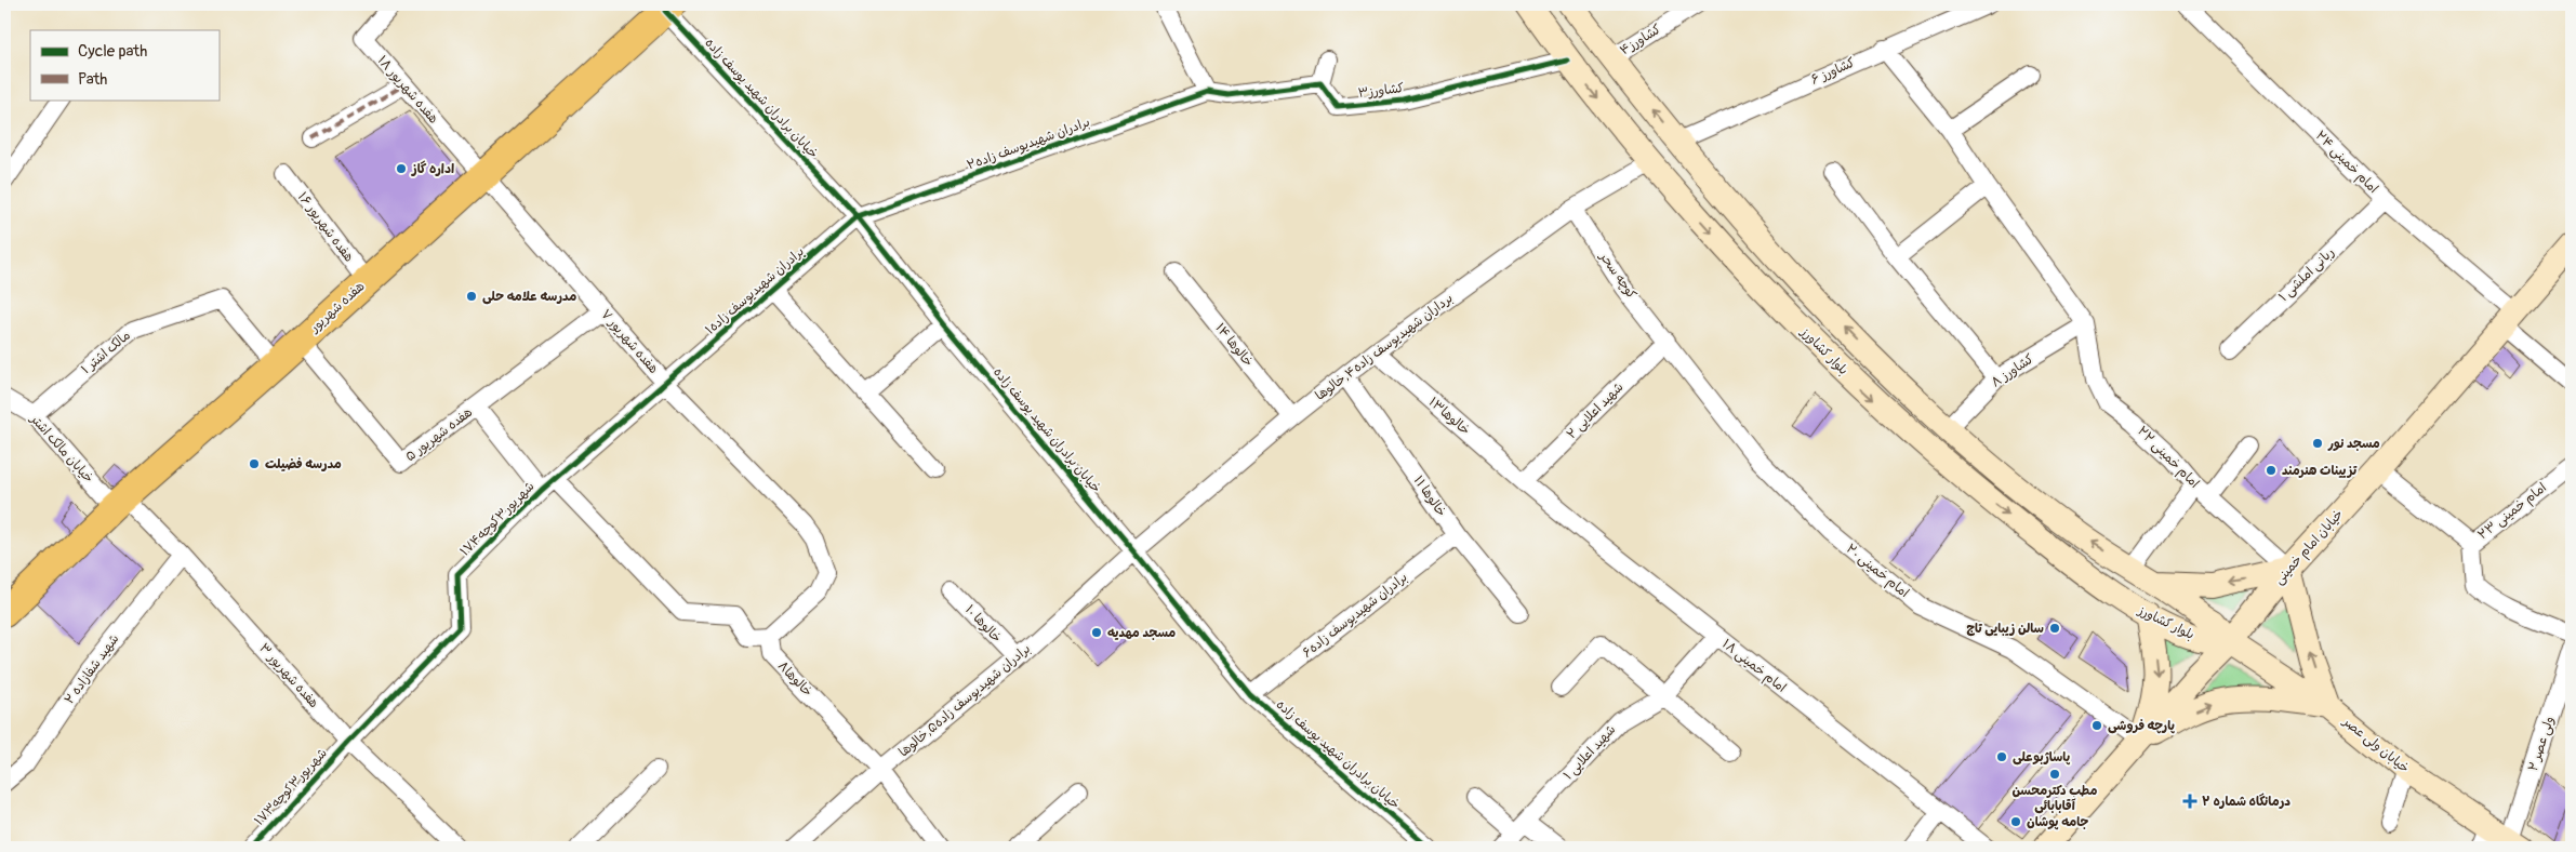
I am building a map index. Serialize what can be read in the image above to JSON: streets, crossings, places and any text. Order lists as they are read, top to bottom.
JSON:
{
  "streets": {
    "main road": [
      "هفده شهریور",
      "بلوار کشاورز",
      "خیابان امام خمینی",
      "خیابان ولی عصر"
    ],
    "street": [
      "کشاورز۴",
      "کشاورز ۶",
      "هفده شهریور ۱۸",
      "کشاورز۳",
      "خیابان برادران شهید یوسف زاده",
      "برادران شهیدیوسف زاده۲",
      "امام خمینی ۲۴",
      "هفده شهریور ۱۶",
      "ربانی املشی ۱",
      "کوچه سحر",
      "برادران شهیدیوسف زاده۱",
      "هفده شهریور ۷",
      "خالوها ۱۴",
      "برداران شهیدیوسف زاده۴,خالوها",
      "مالک اشتر ۱",
      "کشاورز ۸",
      "شهید اعلایی ۲",
      "خالوها۱۳",
      "هفده شهریور ۵",
      "خیابان مالک اشتر",
      "امام خمینی ۲۲",
      "خالوها ۱۱",
      "امام خمینی ۲۳",
      "۱۷شهریور۳کوچه۴",
      "امام خمینی ۲۰",
      "برادران شهیدیوسف زاده۶",
      "خالوها ۱۰",
      "امام خمینی ۱۸",
      "شهید شفازاده ۲",
      "هفده شهریور ۳",
      "خالوها۸",
      "برادران شهیدیوسف زاده۵,خالوها",
      "ولی عصر ۲",
      "شهید اعلایی ۱",
      "۱۷شهریور۳کوچه۳"
    ]
  },
  "crossings": [
    ["کشاورز۴", "بلوار کشاورز"],
    ["کشاورز ۶", "بلوار کشاورز"],
    ["هفده شهریور ۱۸", "هفده شهریور"],
    ["هفده شهریور ۱۸", "هفده شهریور ۷"],
    ["کشاورز۳", "بلوار کشاورز"],
    ["خیابان برادران شهید یوسف زاده", "برادران شهیدیوسف زاده۲"],
    ["خیابان برادران شهید یوسف زاده", "برادران شهیدیوسف زاده۱"],
    ["خیابان برادران شهید یوسف زاده", "هفده شهریور"],
    ["خیابان برادران شهید یوسف زاده", "برداران شهیدیوسف زاده۴,خالوها"],
    ["خیابان برادران شهید یوسف زاده", "برادران شهیدیوسف زاده۶"],
    ["خیابان برادران شهید یوسف زاده", "برادران شهیدیوسف زاده۵,خالوها"],
    ["برادران شهیدیوسف زاده۲", "برادران شهیدیوسف زاده۱"],
    ["امام خمینی ۲۴", "ربانی املشی ۱"],
    ["امام خمینی ۲۴", "خیابان امام خمینی"],
    ["هفده شهریور ۱۶", "هفده شهریور"],
    ["کوچه سحر", "برداران شهیدیوسف زاده۴,خالوها"],
    ["کوچه سحر", "شهید اعلایی ۲"],
    ["کوچه سحر", "امام خمینی ۲۰"],
    ["برادران شهیدیوسف زاده۱", "هفده شهریور ۷"],
    ["برادران شهیدیوسف زاده۱", "۱۷شهریور۳کوچه۴"],
    ["هفده شهریور", "هفده شهریور ۷"],
    ["هفده شهریور", "مالک اشتر ۱"],
    ["هفده شهریور", "هفده شهریور ۵"],
    ["هفده شهریور", "خیابان مالک اشتر"],
    ["هفده شهریور", "هفده شهریور ۳"],
    ["هفده شهریور ۷", "هفده شهریور ۵"],
    ["هفده شهریور ۷", "۱۷شهریور۳کوچه۴"],
    ["هفده شهریور ۷", "خالوها۸"],
    ["خالوها ۱۴", "برداران شهیدیوسف زاده۴,خالوها"],
    ["برداران شهیدیوسف زاده۴,خالوها", "بلوار کشاورز"],
    ["برداران شهیدیوسف زاده۴,خالوها", "خالوها۱۳"],
    ["برداران شهیدیوسف زاده۴,خالوها", "خالوها ۱۱"],
    ["برداران شهیدیوسف زاده۴,خالوها", "برادران شهیدیوسف زاده۵,خالوها"],
    ["بلوار کشاورز", "کشاورز ۸"],
    ["بلوار کشاورز", "خیابان امام خمینی"],
    ["بلوار کشاورز", "خیابان ولی عصر"],
    ["مالک اشتر ۱", "خیابان مالک اشتر"],
    ["کشاورز ۸", "امام خمینی ۲۲"],
    ["شهید اعلایی ۲", "خالوها۱۳"],
    ["شهید اعلایی ۲", "امام خمینی ۲۰"],
    ["شهید اعلایی ۲", "امام خمینی ۱۸"],
    ["خالوها۱۳", "امام خمینی ۱۸"],
    ["خیابان مالک اشتر", "هفده شهریور ۳"],
    ["امام خمینی ۲۲", "خیابان امام خمینی"],
    ["خالوها ۱۱", "برادران شهیدیوسف زاده۶"],
    ["امام خمینی ۲۳", "خیابان امام خمینی"],
    ["۱۷شهریور۳کوچه۴", "هفده شهریور ۳"],
    ["۱۷شهریور۳کوچه۴", "۱۷شهریور۳کوچه۳"],
    ["خیابان امام خمینی", "امام خمینی ۲۰"],
    ["خیابان امام خمینی", "خیابان ولی عصر"],
    ["خالوها ۱۰", "برادران شهیدیوسف زاده۵,خالوها"],
    ["امام خمینی ۱۸", "شهید اعلایی ۱"],
    ["شهید شفازاده ۲", "هفده شهریور ۳"],
    ["هفده شهریور ۳", "۱۷شهریور۳کوچه۳"],
    ["خالوها۸", "برادران شهیدیوسف زاده۵,خالوها"],
    ["ولی عصر ۲", "خیابان ولی عصر"]
  ],
  "places": {
    "other": [
      "اداره گاز",
      "مدرسه علامه حلی",
      "مسجد نور",
      "مدرسه فضیلت",
      "تزیینات هنرمند",
      "سالن زیبایی تاج",
      "مسجد مهدیه",
      "پارچه فروشی",
      "پاساژبوعلی",
      "مطب دکترمحسن آقابابائی",
      "جامه پوشان"
    ],
    "health": ["درمانگاه شماره ۲"]
  },
  "legend": ["Cycle path", "Path"]
}
